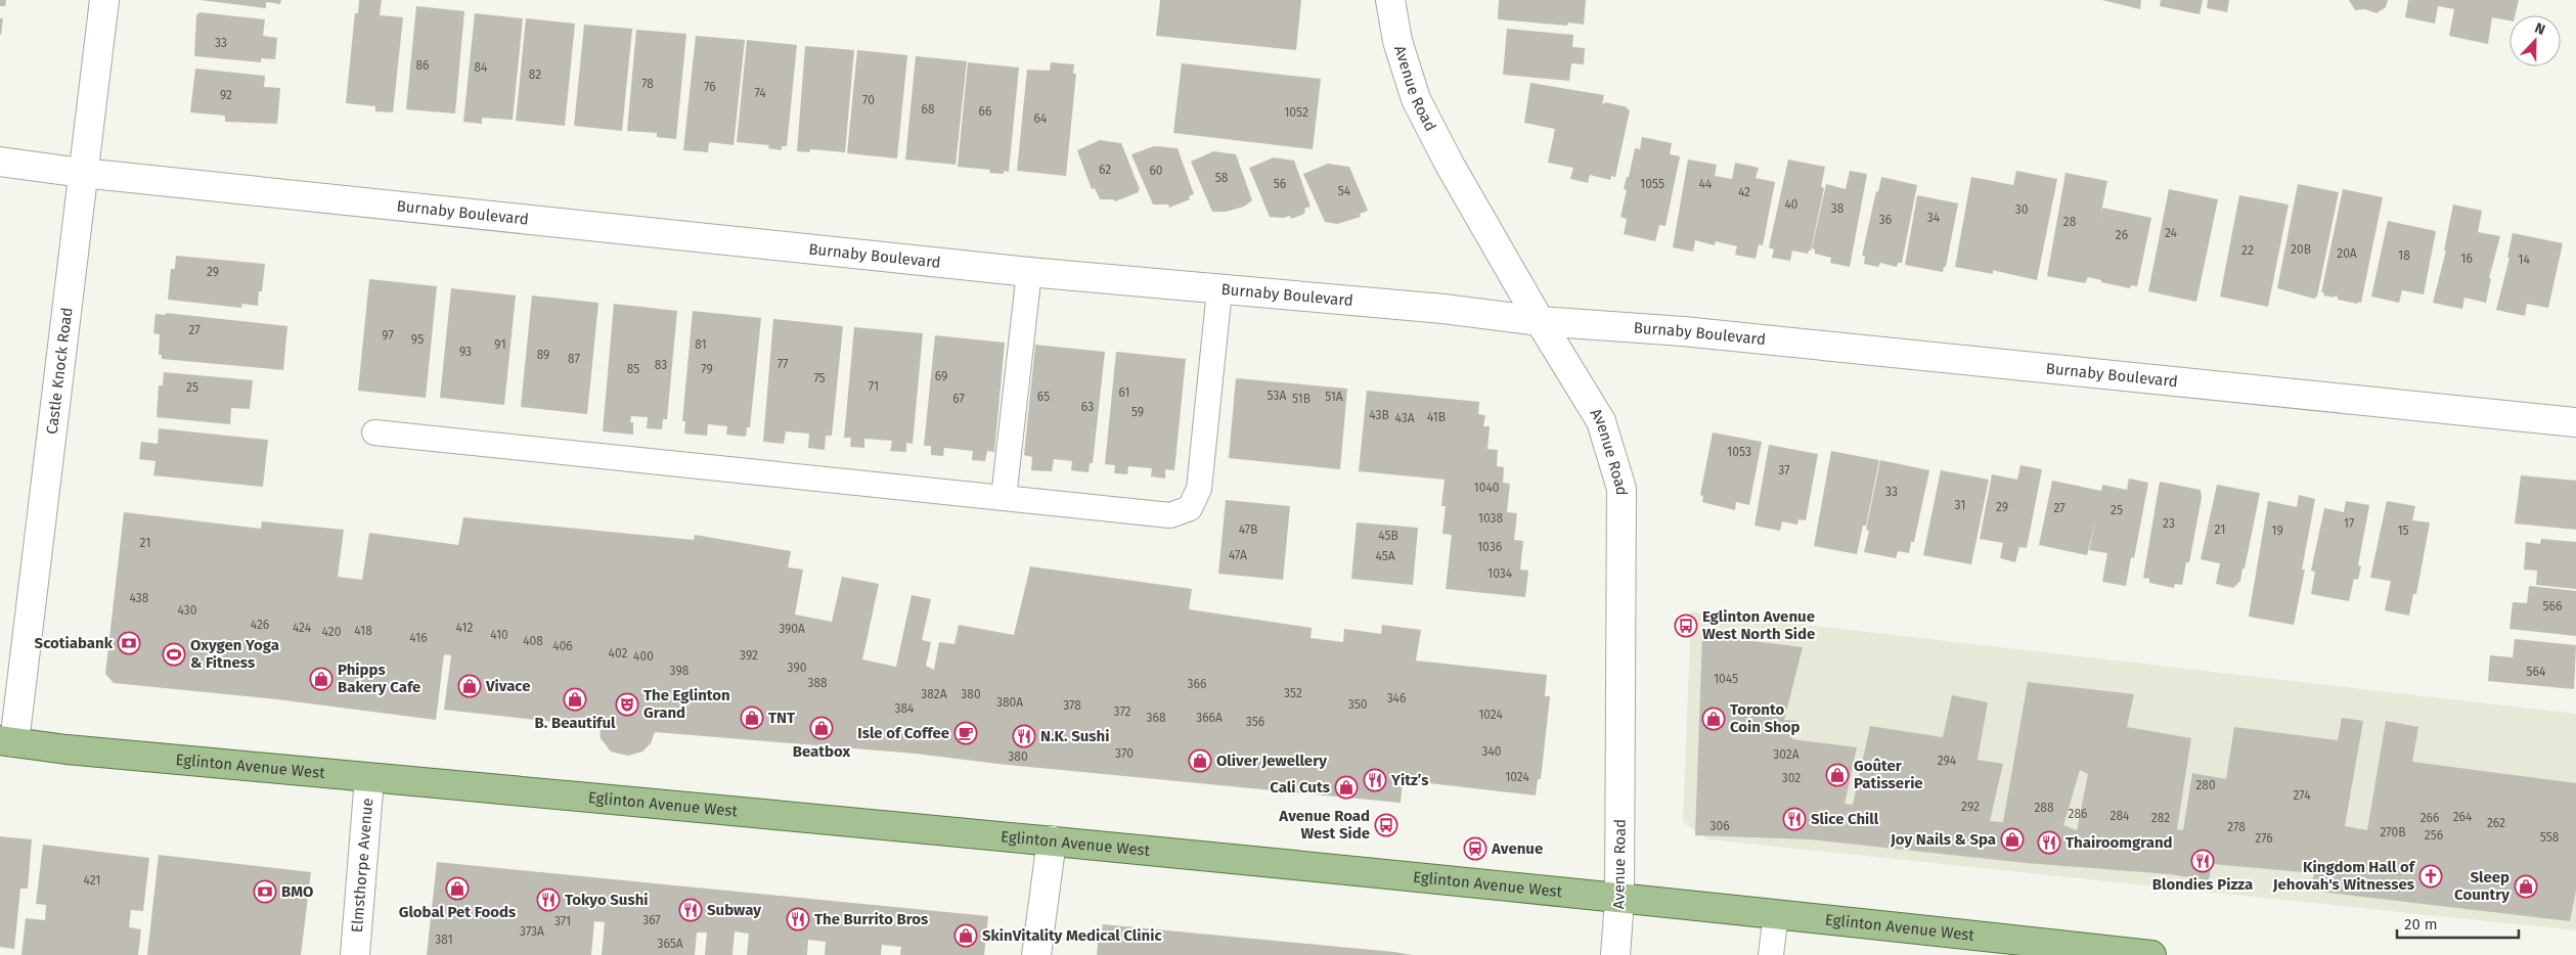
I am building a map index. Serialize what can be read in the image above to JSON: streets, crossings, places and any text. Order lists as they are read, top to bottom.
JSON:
{
  "streets": {
    "main road": ["Eglinton Avenue West"],
    "street": [
      "Avenue Road",
      "Burnaby Boulevard",
      "Castle Knock Road",
      "Elmsthorpe Avenue"
    ]
  },
  "crossings": [
    ["Avenue Road", "Burnaby Boulevard"],
    ["Avenue Road", "Eglinton Avenue West"],
    ["Burnaby Boulevard", "Castle Knock Road"],
    ["Castle Knock Road", "Eglinton Avenue West"],
    ["Eglinton Avenue West", "Elmsthorpe Avenue"]
  ],
  "places": {
    "bus stop": ["Eglinton Avenue West North Side", "Avenue Road West Side"],
    "bank": ["Scotiabank", "BMO"],
    "sports": ["Oxygen Yoga & Fitness"],
    "shop": [
      "Phipps Bakery Cafe",
      "Vivace",
      "B. Beautiful",
      "TNT",
      "Toronto Coin Shop",
      "Beatbox",
      "Oliver Jewellery",
      "Goûter Patisserie",
      "Cali Cuts",
      "Joy Nails & Spa",
      "Sleep Country",
      "Global Pet Foods",
      "SkinVitality Medical Clinic"
    ],
    "theatre": ["The Eglinton Grand"],
    "cafe": ["Isle of Coffee"],
    "restaurant": [
      "N.K. Sushi",
      "Yitz’s",
      "Slice Chill",
      "Thairoomgrand",
      "Blondies Pizza",
      "Tokyo Sushi",
      "Subway",
      "The Burrito Bros"
    ],
    "station": ["Avenue"],
    "church": ["Kingdom Hall of Jehovah's Witnesses"]
  },
  "house_numbers": [
    "33",
    "86",
    "84",
    "82",
    "78",
    "76",
    "74",
    "92",
    "70",
    "68",
    "66",
    "1052",
    "64",
    "62",
    "60",
    "58",
    "56",
    "1055",
    "44",
    "54",
    "42",
    "40",
    "38",
    "30",
    "34",
    "36",
    "28",
    "24",
    "26",
    "20B",
    "22",
    "20A",
    "18",
    "16",
    "14",
    "29",
    "27",
    "97",
    "95",
    "91",
    "81",
    "93",
    "89",
    "87",
    "77",
    "83",
    "85",
    "79",
    "69",
    "75",
    "71",
    "25",
    "61",
    "53A",
    "65",
    "51A",
    "67",
    "51B",
    "63",
    "59",
    "43B",
    "41B",
    "43A",
    "1053",
    "37",
    "1040",
    "33",
    "31",
    "29",
    "27",
    "25",
    "1038",
    "23",
    "17",
    "47B",
    "21",
    "19",
    "15",
    "45B",
    "21",
    "1036",
    "47A",
    "45A",
    "1034",
    "438",
    "566",
    "430",
    "426",
    "424",
    "412",
    "390A",
    "418",
    "420",
    "410",
    "416",
    "408",
    "406",
    "402",
    "392",
    "400",
    "390",
    "398",
    "564",
    "1045",
    "388",
    "366",
    "352",
    "382A",
    "380",
    "346",
    "380A",
    "350",
    "378",
    "384",
    "372",
    "1024",
    "368",
    "366A",
    "356",
    "340",
    "370",
    "302A",
    "380",
    "294",
    "1024",
    "302",
    "280",
    "274",
    "292",
    "288",
    "286",
    "284",
    "264",
    "282",
    "266",
    "262",
    "306",
    "278",
    "270B",
    "256",
    "558",
    "276",
    "421",
    "367",
    "371",
    "373A",
    "381",
    "365A"
  ],
  "scale_bar": "20 m",
  "north": "top"
}
